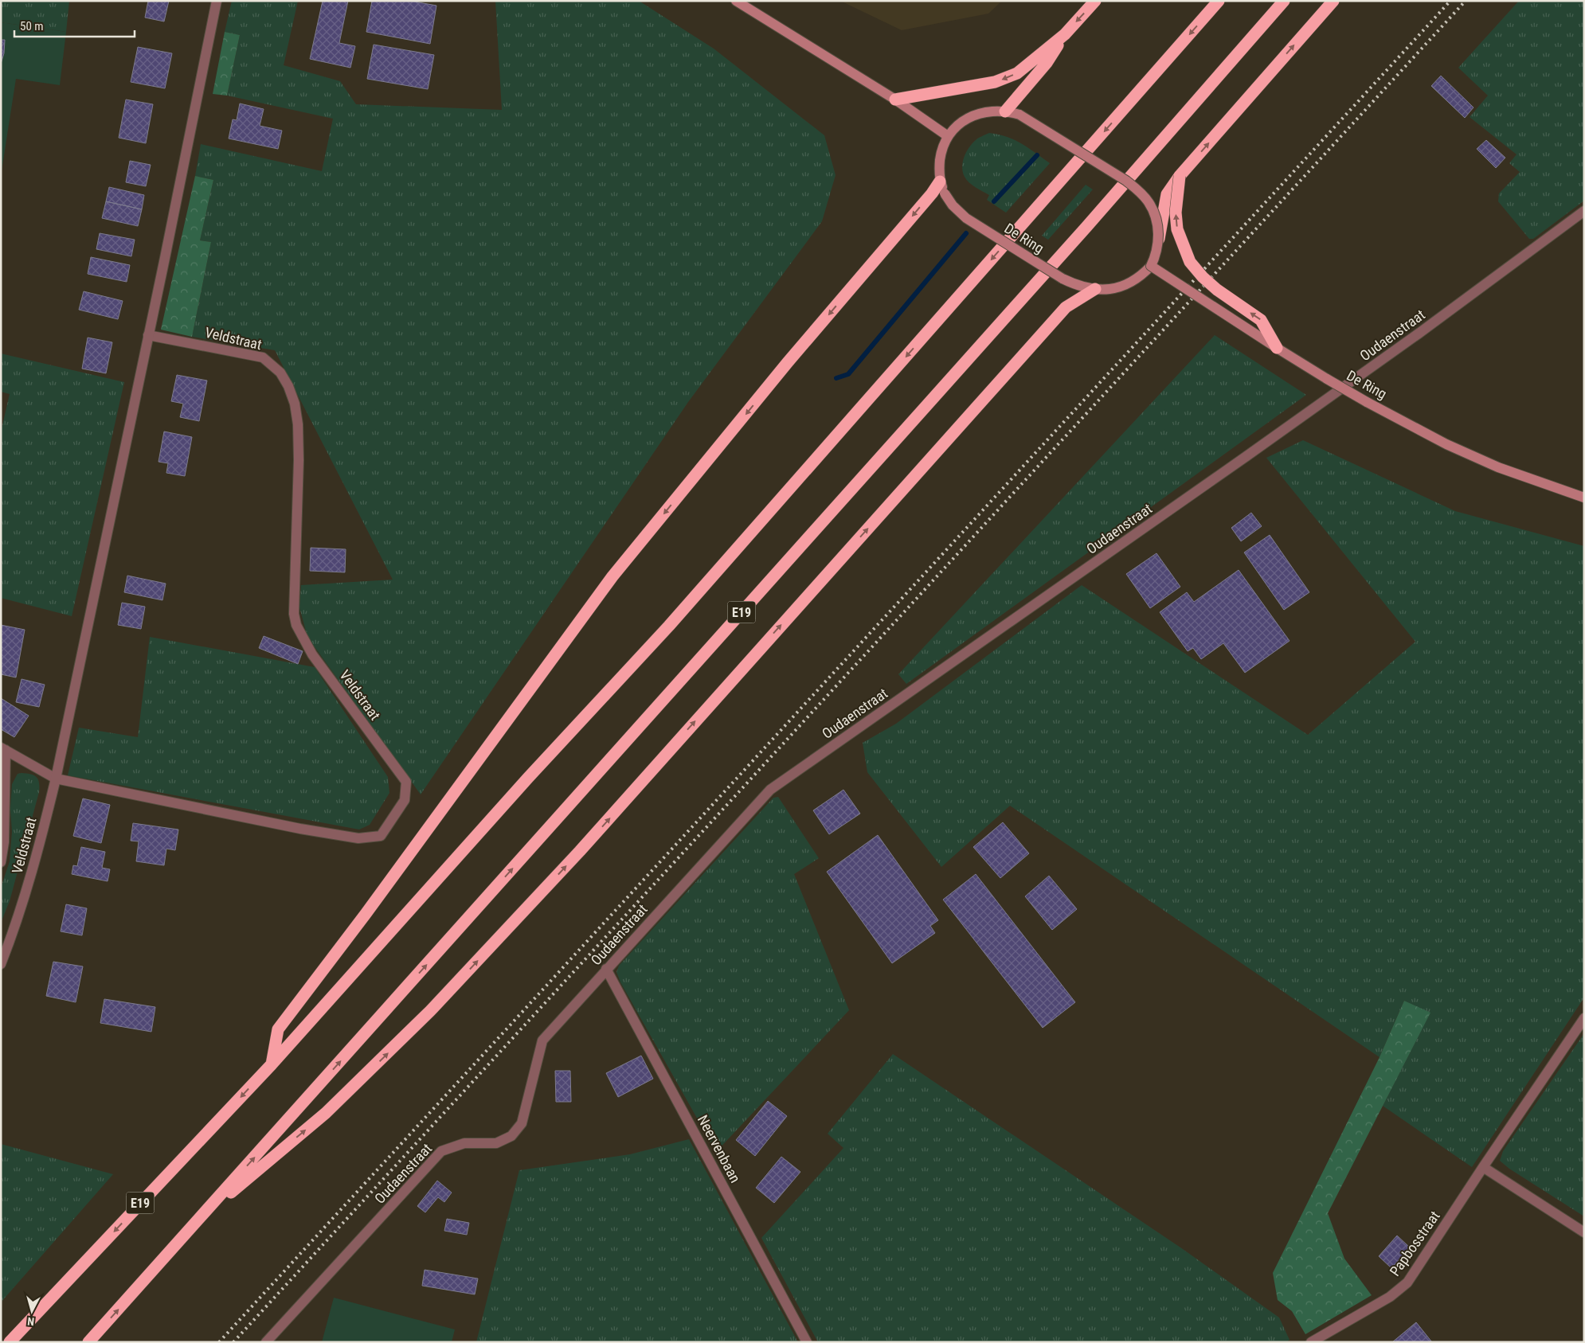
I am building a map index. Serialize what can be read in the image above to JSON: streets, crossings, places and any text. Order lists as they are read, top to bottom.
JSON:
{
  "streets": {
    "highway": ["E19"],
    "main road": ["De Ring"],
    "street": [
      "Oudaenstraat",
      "Veldstraat",
      "Neervenbaan",
      "Papbosstraat"
    ]
  },
  "crossings": [
    ["Oudaenstraat", "Neervenbaan"]
  ],
  "scale_bar": "50 m",
  "north": "bottom"
}
